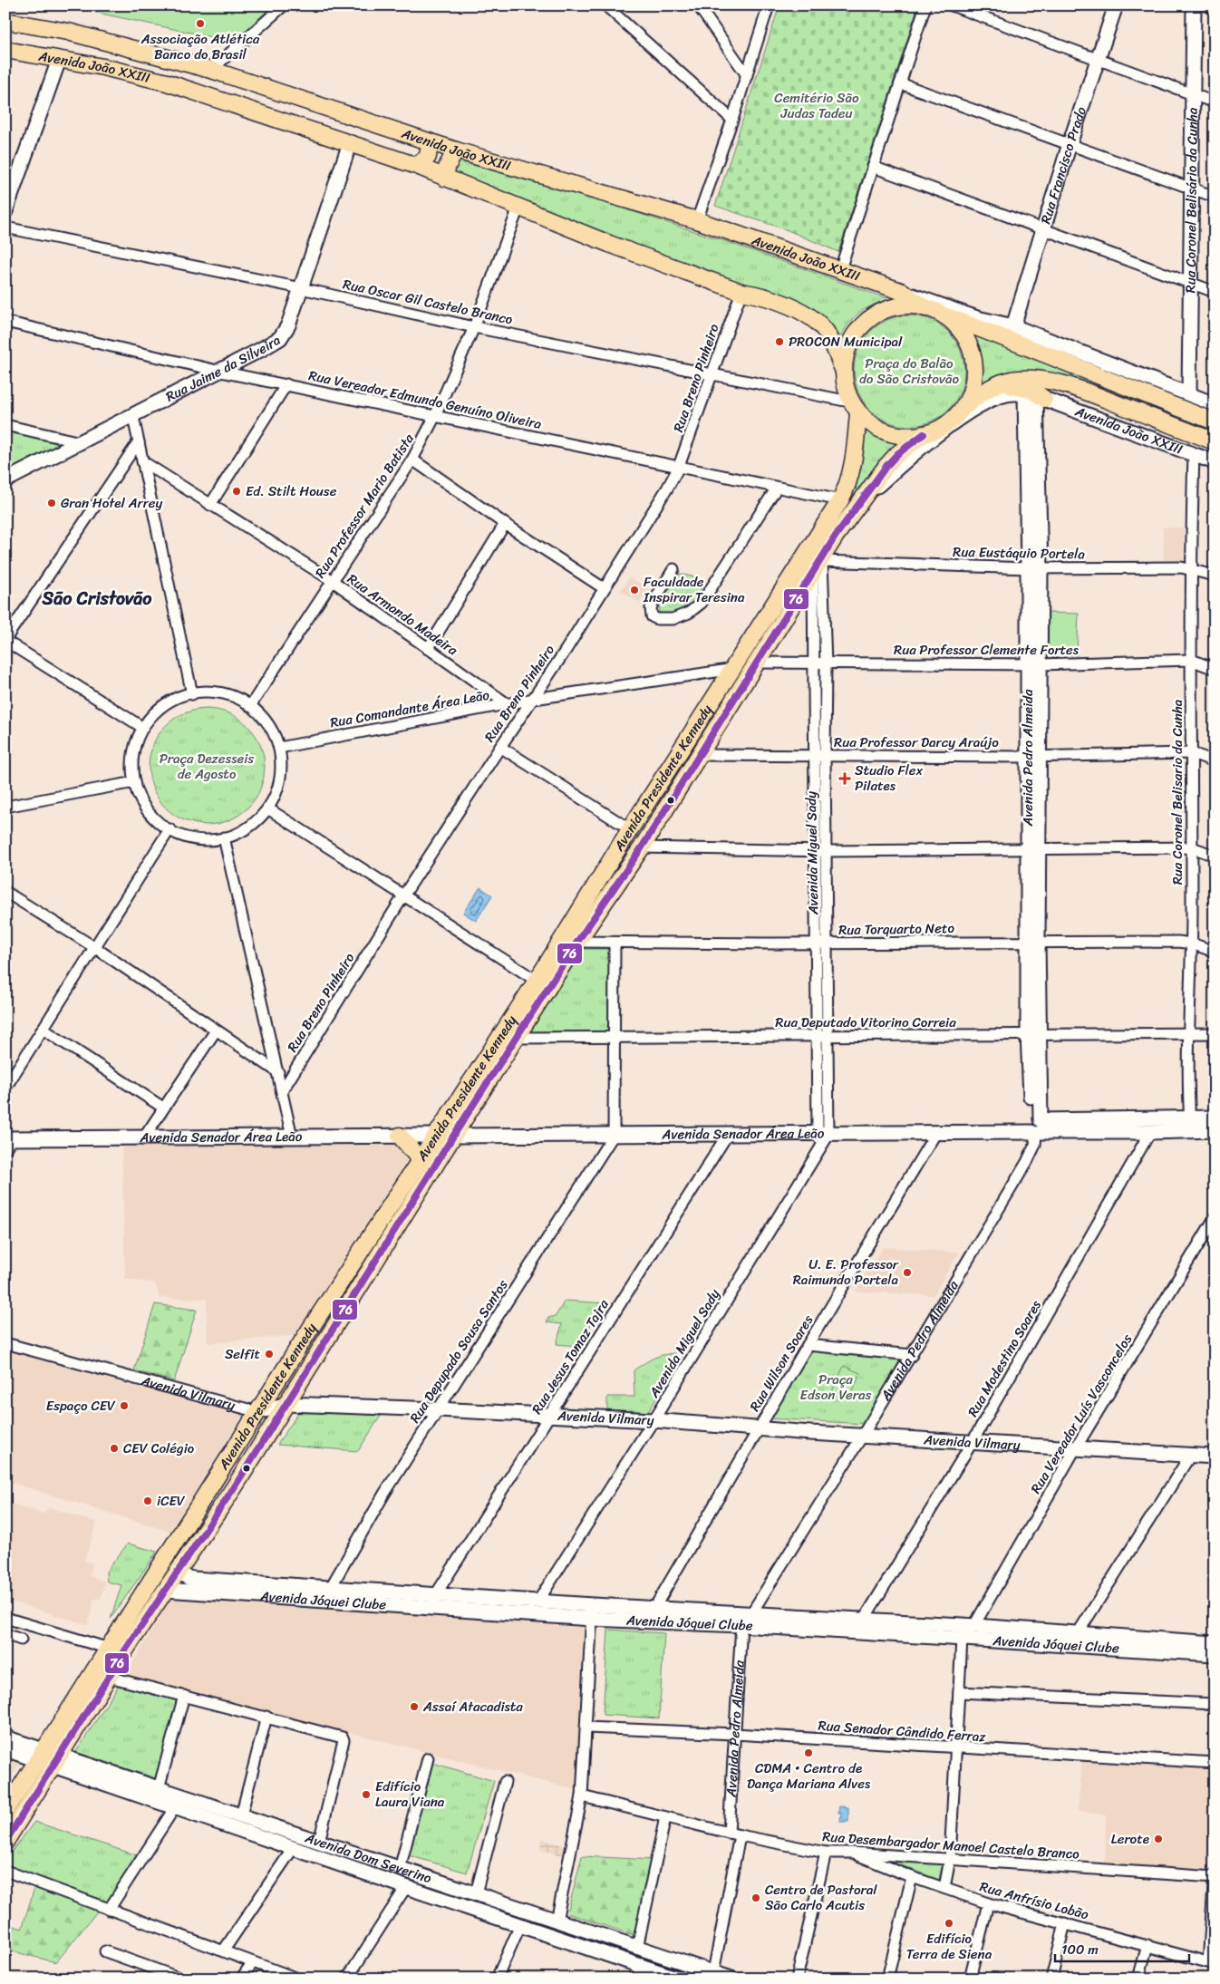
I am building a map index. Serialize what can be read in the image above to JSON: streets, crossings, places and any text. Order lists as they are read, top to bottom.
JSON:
{
  "streets": {
    "main road": ["Avenida João XXIII", "Avenida Presidente Kennedy"],
    "street": [
      "Rua Francisco Prado",
      "Rua Coronel Belisário da Cunha",
      "Rua Oscar Gil Castelo Branco",
      "Rua Jaime da Silveira",
      "Rua Breno Pinheiro",
      "Rua Vereador Edmundo Genuíno Oliveira",
      "Rua Professor Mario Batista",
      "Rua Eustáquio Portela",
      "Rua Armando Madeira",
      "Rua Professor Clemente Fortes",
      "Rua Comandante Área Leão",
      "Rua Professor Darcy Araújo",
      "Avenida Pedro Almeida",
      "Rua Coronel Belisario da Cunha",
      "Avenida Miguel Sady",
      "Rua Torquarto Neto",
      "Rua Deputado Vitorino Correia",
      "Avenida Senador Área Leão",
      "Rua Depupado Sousa Santos",
      "Rua Jesus Tomaz Tajra",
      "Rua Modestino Soares",
      "Rua Wilson Soares",
      "Avenida Vilmary",
      "Rua Vereador Luís Vasconcelos",
      "Avenida Jóquei Clube",
      "Rua Senador Cândido Ferraz",
      "Rua Desembargador Manoel Castelo Branco",
      "Avenida Dom Severino",
      "Rua Anfrísio Lobão"
    ]
  },
  "crossings": [
    ["Avenida João XXIII", "Rua Francisco Prado"],
    ["Avenida João XXIII", "Rua Coronel Belisário da Cunha"],
    ["Avenida João XXIII", "Rua Jaime da Silveira"],
    ["Avenida João XXIII", "Rua Breno Pinheiro"],
    ["Avenida João XXIII", "Rua Professor Mario Batista"],
    ["Avenida João XXIII", "Avenida Pedro Almeida"],
    ["Avenida João XXIII", "Avenida Presidente Kennedy"],
    ["Avenida João XXIII", "Rua Coronel Belisario da Cunha"],
    ["Rua Oscar Gil Castelo Branco", "Rua Jaime da Silveira"],
    ["Rua Oscar Gil Castelo Branco", "Rua Breno Pinheiro"],
    ["Rua Oscar Gil Castelo Branco", "Rua Professor Mario Batista"],
    ["Rua Jaime da Silveira", "Rua Vereador Edmundo Genuíno Oliveira"],
    ["Rua Breno Pinheiro", "Rua Vereador Edmundo Genuíno Oliveira"],
    ["Rua Breno Pinheiro", "Rua Comandante Área Leão"],
    ["Rua Vereador Edmundo Genuíno Oliveira", "Rua Professor Mario Batista"],
    ["Rua Vereador Edmundo Genuíno Oliveira", "Avenida Presidente Kennedy"],
    ["Rua Professor Mario Batista", "Rua Armando Madeira"],
    ["Rua Professor Mario Batista", "Rua Comandante Área Leão"],
    ["Rua Eustáquio Portela", "Avenida Pedro Almeida"],
    ["Rua Eustáquio Portela", "Avenida Presidente Kennedy"],
    ["Rua Eustáquio Portela", "Rua Coronel Belisario da Cunha"],
    ["Rua Eustáquio Portela", "Avenida Miguel Sady"],
    ["Rua Armando Madeira", "Rua Comandante Área Leão"],
    ["Rua Professor Clemente Fortes", "Avenida Pedro Almeida"],
    ["Rua Professor Clemente Fortes", "Avenida Presidente Kennedy"],
    ["Rua Professor Clemente Fortes", "Rua Coronel Belisario da Cunha"],
    ["Rua Professor Clemente Fortes", "Avenida Miguel Sady"],
    ["Rua Comandante Área Leão", "Avenida Presidente Kennedy"],
    ["Rua Professor Darcy Araújo", "Avenida Pedro Almeida"],
    ["Rua Professor Darcy Araújo", "Avenida Presidente Kennedy"],
    ["Rua Professor Darcy Araújo", "Rua Coronel Belisario da Cunha"],
    ["Rua Professor Darcy Araújo", "Avenida Miguel Sady"],
    ["Avenida Pedro Almeida", "Rua Torquarto Neto"],
    ["Avenida Pedro Almeida", "Rua Deputado Vitorino Correia"],
    ["Avenida Pedro Almeida", "Avenida Senador Área Leão"],
    ["Avenida Pedro Almeida", "Avenida Vilmary"],
    ["Avenida Pedro Almeida", "Avenida Jóquei Clube"],
    ["Avenida Pedro Almeida", "Rua Senador Cândido Ferraz"],
    ["Avenida Pedro Almeida", "Rua Desembargador Manoel Castelo Branco"],
    ["Avenida Presidente Kennedy", "Avenida Miguel Sady"],
    ["Avenida Presidente Kennedy", "Rua Torquarto Neto"],
    ["Avenida Presidente Kennedy", "Rua Deputado Vitorino Correia"],
    ["Avenida Presidente Kennedy", "Avenida Senador Área Leão"],
    ["Avenida Presidente Kennedy", "Avenida Vilmary"],
    ["Avenida Presidente Kennedy", "Avenida Jóquei Clube"],
    ["Avenida Presidente Kennedy", "Avenida Dom Severino"],
    ["Rua Coronel Belisario da Cunha", "Rua Torquarto Neto"],
    ["Rua Coronel Belisario da Cunha", "Rua Deputado Vitorino Correia"],
    ["Rua Coronel Belisario da Cunha", "Avenida Senador Área Leão"],
    ["Avenida Miguel Sady", "Rua Torquarto Neto"],
    ["Avenida Miguel Sady", "Rua Deputado Vitorino Correia"],
    ["Avenida Miguel Sady", "Avenida Senador Área Leão"],
    ["Avenida Miguel Sady", "Avenida Vilmary"],
    ["Avenida Miguel Sady", "Avenida Jóquei Clube"],
    ["Avenida Senador Área Leão", "Rua Depupado Sousa Santos"],
    ["Avenida Senador Área Leão", "Rua Jesus Tomaz Tajra"],
    ["Avenida Senador Área Leão", "Rua Modestino Soares"],
    ["Avenida Senador Área Leão", "Rua Wilson Soares"],
    ["Rua Depupado Sousa Santos", "Avenida Vilmary"],
    ["Rua Depupado Sousa Santos", "Avenida Jóquei Clube"],
    ["Rua Jesus Tomaz Tajra", "Avenida Vilmary"],
    ["Rua Jesus Tomaz Tajra", "Avenida Jóquei Clube"],
    ["Rua Modestino Soares", "Avenida Vilmary"],
    ["Rua Modestino Soares", "Avenida Jóquei Clube"],
    ["Rua Wilson Soares", "Avenida Vilmary"],
    ["Rua Wilson Soares", "Avenida Jóquei Clube"],
    ["Avenida Vilmary", "Rua Vereador Luís Vasconcelos"],
    ["Rua Vereador Luís Vasconcelos", "Avenida Jóquei Clube"],
    ["Rua Desembargador Manoel Castelo Branco", "Rua Anfrísio Lobão"]
  ],
  "districts": ["São Cristovão"],
  "parks": [
    "Cemitério São Judas Tadeu",
    "Praça do Balão do São Cristovão",
    "Praça Dezesseis de Agosto",
    "Praça Edson Veras"
  ],
  "places": {
    "other": [
      "Associação Atlética Banco do Brasil",
      "PROCON Municipal",
      "Ed. Stilt House",
      "Gran Hotel Arrey",
      "Faculdade Inspirar Teresina",
      "U. E. Professor Raimundo Portela",
      "Selfit",
      "Espaço CEV",
      "CEV Colégio",
      "iCEV",
      "Assaí Atacadista",
      "CDMA • Centro de Dança Mariana Alves",
      "Edifício Laura Viana",
      "Lerote",
      "Centro de Pastoral São Carlo Acutis",
      "Edifício Terra de Siena"
    ],
    "health": ["Studio Flex Pilates"]
  },
  "lines": ["transit line 76"],
  "scale_bar": "100 m"
}
